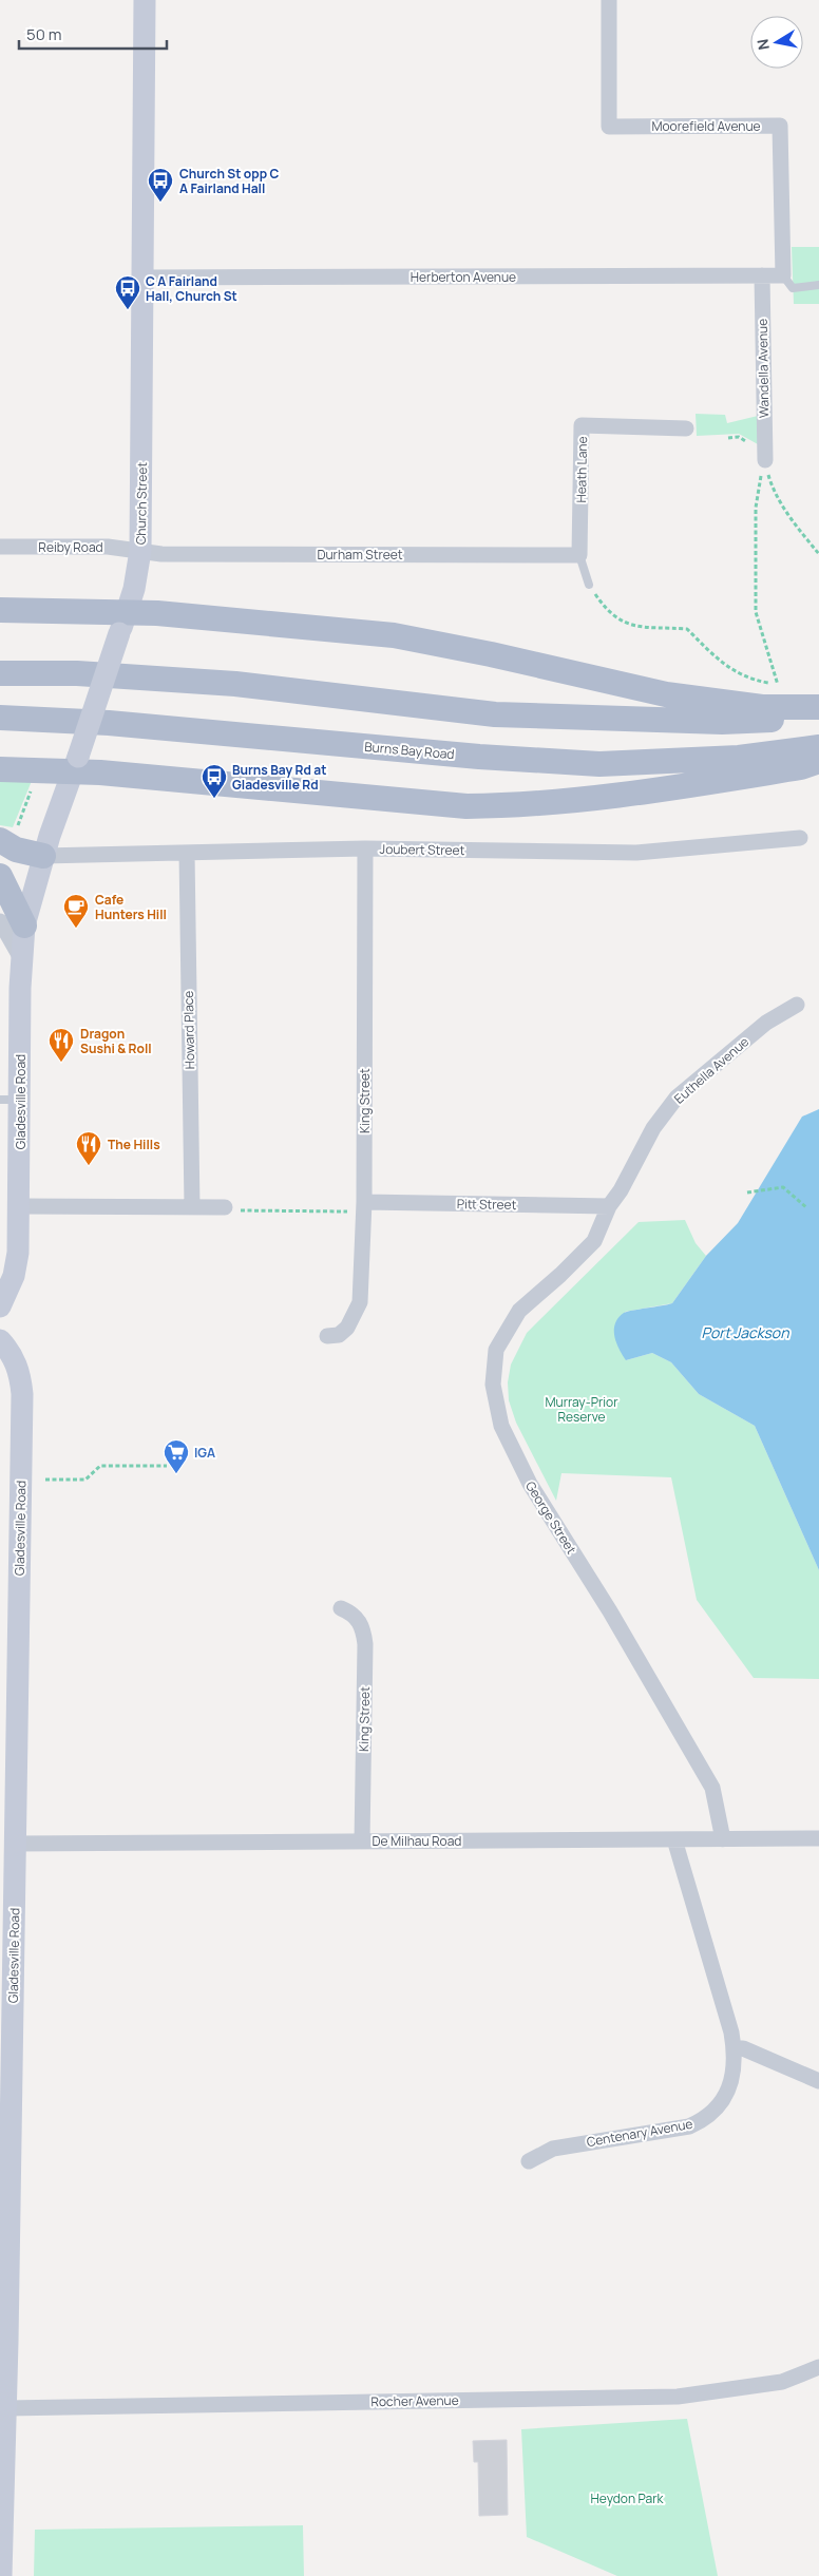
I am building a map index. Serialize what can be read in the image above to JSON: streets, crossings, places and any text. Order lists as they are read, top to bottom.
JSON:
{
  "streets": {
    "main road": ["Burns Bay Road"],
    "street": [
      "Moorefield Avenue",
      "Herberton Avenue",
      "Wandella Avenue",
      "Heath Lane",
      "Church Street",
      "Reiby Road",
      "Durham Street",
      "Joubert Street",
      "Howard Place",
      "Euthella Avenue",
      "King Street",
      "Gladesville Road",
      "Pitt Street",
      "George Street",
      "De Milhau Road",
      "Centenary Avenue",
      "Rocher Avenue"
    ]
  },
  "crossings": [
    ["Moorefield Avenue", "Herberton Avenue"],
    ["Herberton Avenue", "Wandella Avenue"],
    ["Herberton Avenue", "Church Street"],
    ["Heath Lane", "Durham Street"],
    ["Church Street", "Reiby Road"],
    ["Church Street", "Durham Street"],
    ["Church Street", "Joubert Street"],
    ["Church Street", "Gladesville Road"],
    ["Reiby Road", "Durham Street"],
    ["Joubert Street", "Howard Place"],
    ["Joubert Street", "King Street"],
    ["Euthella Avenue", "Pitt Street"],
    ["Euthella Avenue", "George Street"],
    ["King Street", "Pitt Street"],
    ["King Street", "De Milhau Road"],
    ["Gladesville Road", "De Milhau Road"],
    ["Gladesville Road", "Rocher Avenue"],
    ["Pitt Street", "George Street"],
    ["George Street", "De Milhau Road"],
    ["De Milhau Road", "Centenary Avenue"]
  ],
  "water": ["Port Jackson"],
  "parks": ["Murray-Prior Reserve", "Heydon Park"],
  "places": {
    "bus stop": ["Church St opp C A Fairland Hall", "C A Fairland Hall, Church St", "Burns Bay Rd at Gladesville Rd"],
    "cafe": ["Cafe Hunters Hill"],
    "restaurant": ["Dragon Sushi & Roll", "The Hills"],
    "supermarket": ["IGA"]
  },
  "scale_bar": "50 m",
  "north": "left"
}
